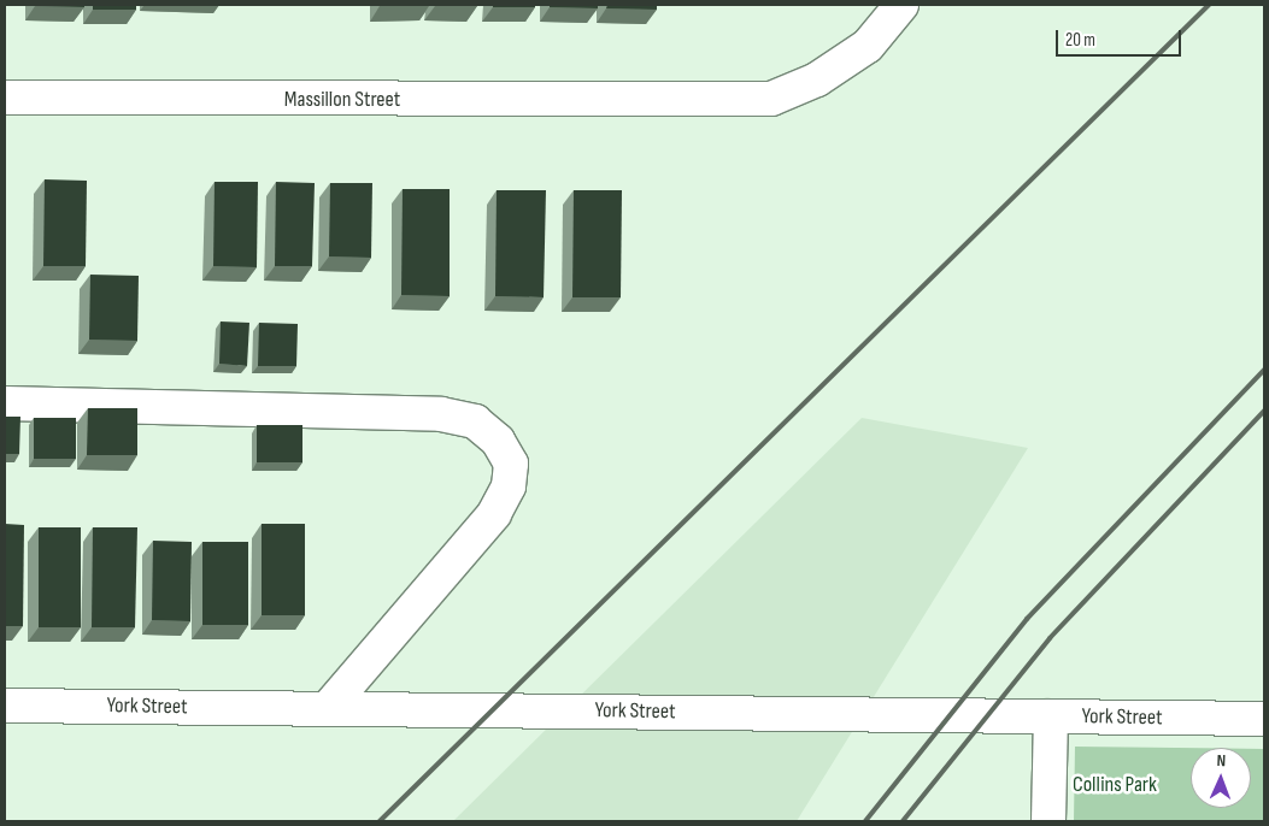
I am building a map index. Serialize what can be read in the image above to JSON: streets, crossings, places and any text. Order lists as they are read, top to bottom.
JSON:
{
  "streets": {
    "street": ["Massillon Street", "York Street"]
  },
  "parks": ["Collins Park"],
  "scale_bar": "20 m",
  "north": "top"
}
